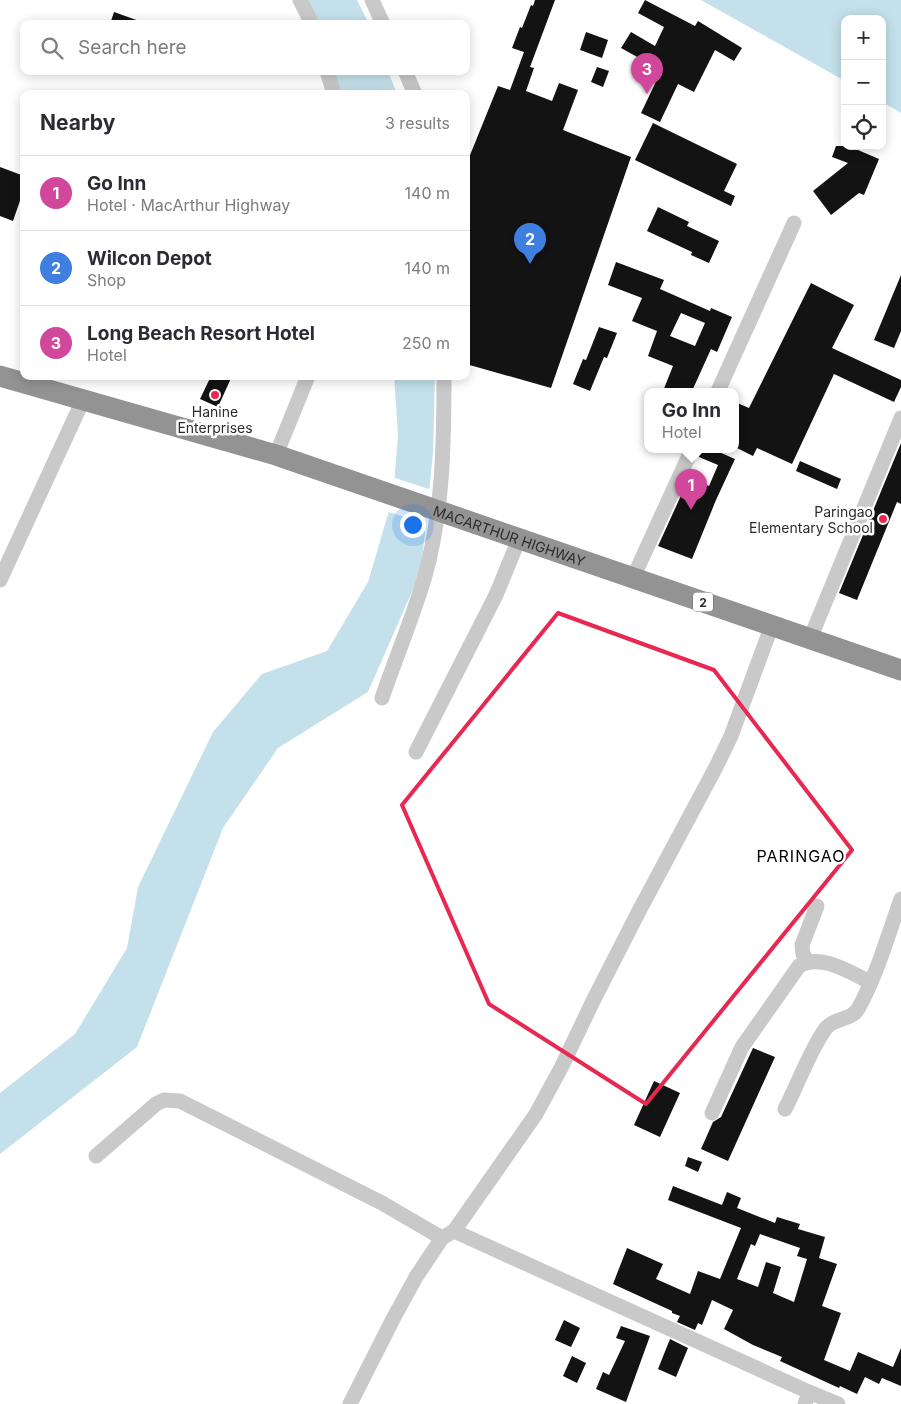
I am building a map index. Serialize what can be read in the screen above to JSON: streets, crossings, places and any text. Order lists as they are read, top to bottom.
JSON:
{
  "streets": {
    "highway": ["MACARTHUR HIGHWAY", "2"]
  },
  "districts": ["PARINGAO"],
  "places": ["Hanine Enterprises", "Paringao Elementary School"],
  "page": {
    "map_buttons": ["+", "−"],
    "search": "Search here",
    "pins": ["3", "2", "1"],
    "heading": ["Nearby", "3 results"],
    "list": [
      {
        "mark": "1",
        "name": "Go Inn",
        "note": "Hotel · MacArthur Highway",
        "value": "140 m"
      },
      {
        "mark": "2",
        "name": "Wilcon Depot",
        "note": "Shop",
        "value": "140 m"
      },
      {
        "mark": "3",
        "name": "Long Beach Resort Hotel",
        "note": "Hotel",
        "value": "250 m"
      }
    ],
    "popup": ["Go Inn", "Hotel"]
  }
}
